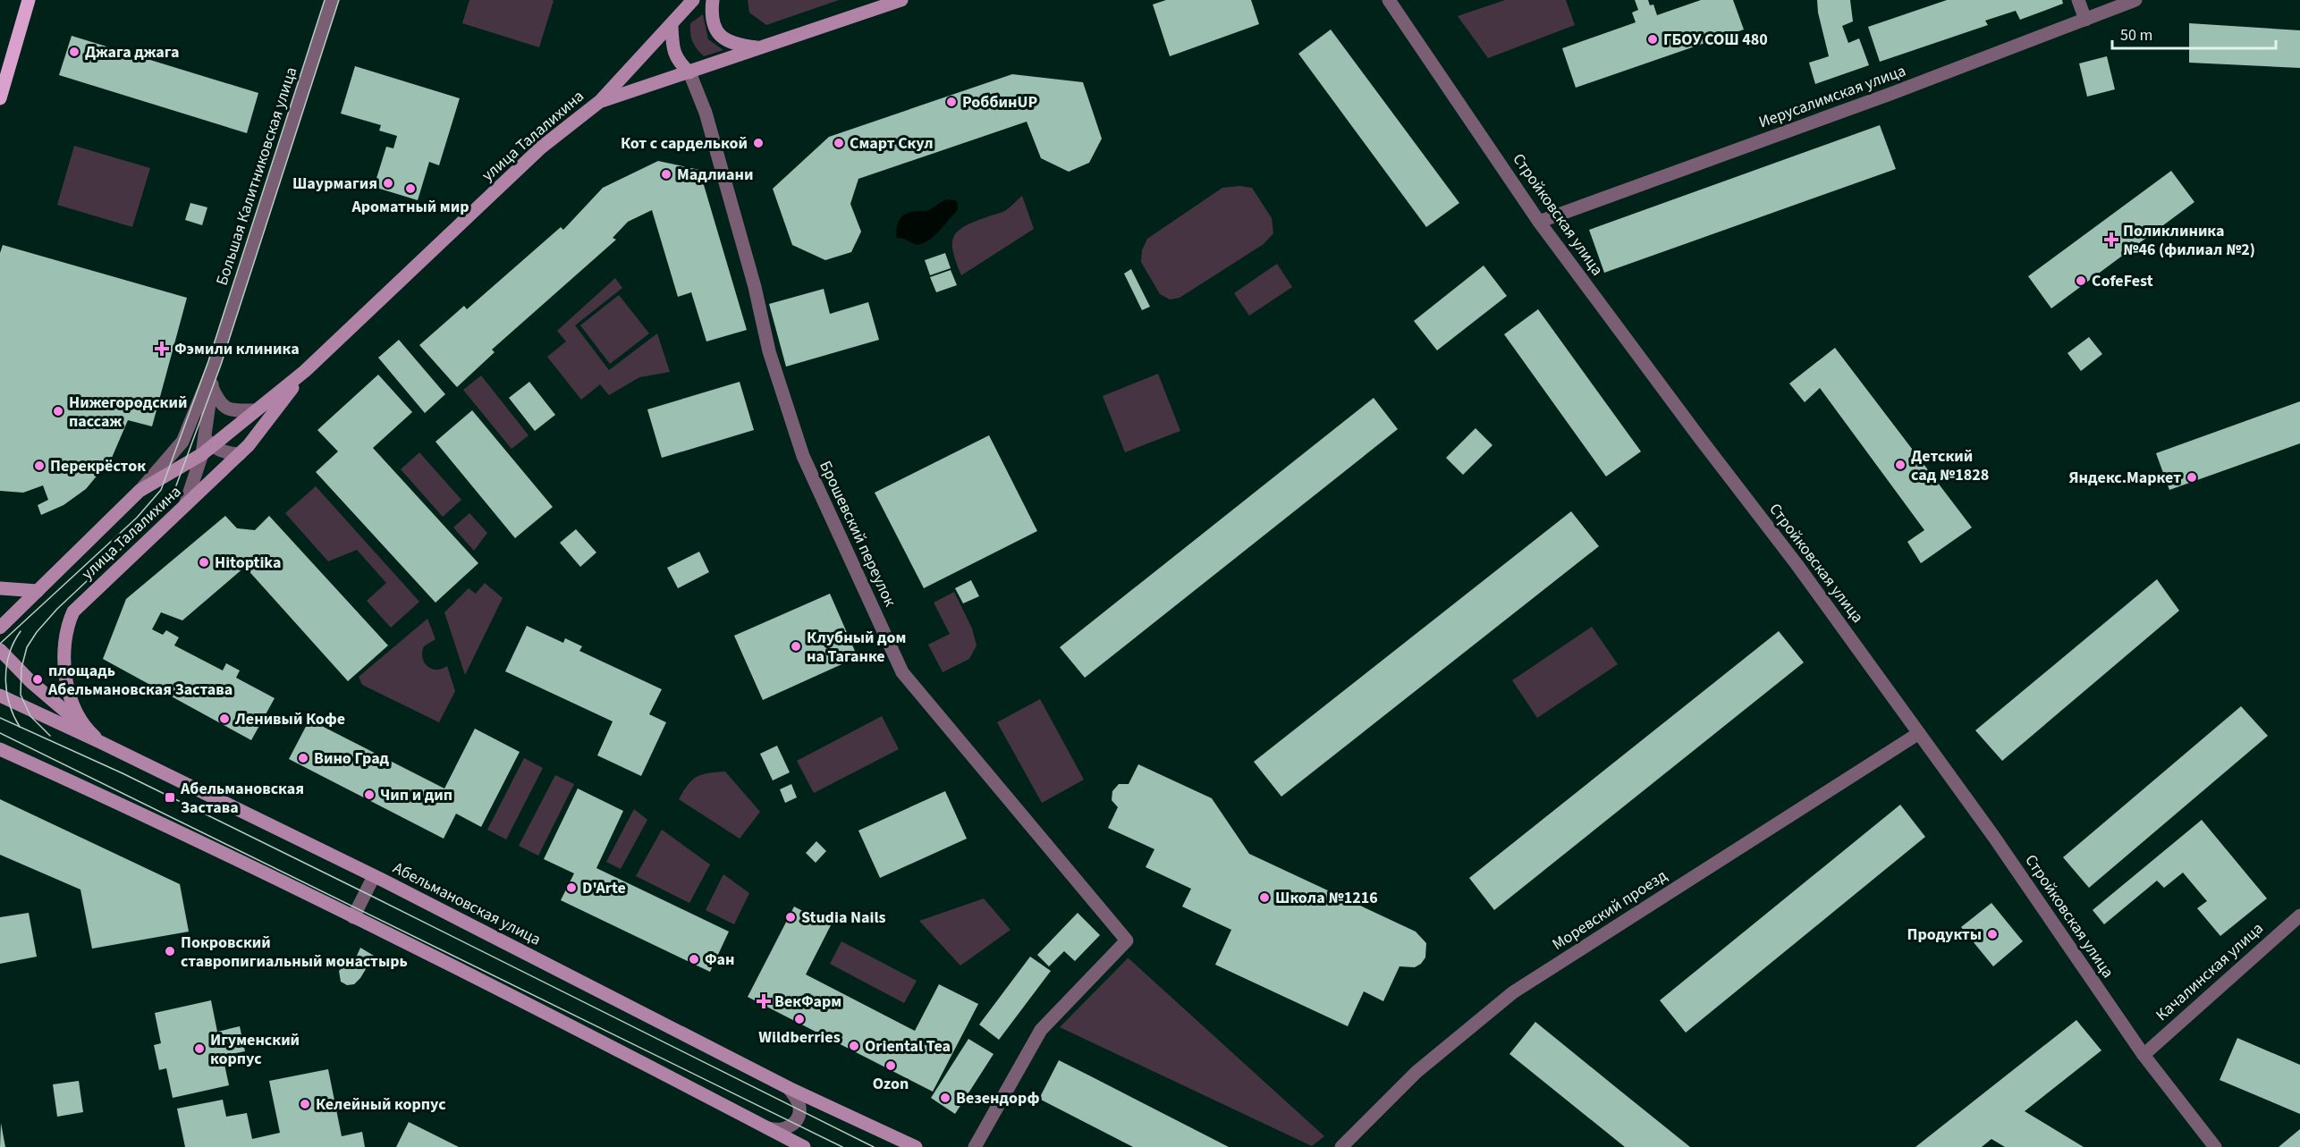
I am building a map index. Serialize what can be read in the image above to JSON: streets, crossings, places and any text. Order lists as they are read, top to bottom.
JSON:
{
  "streets": {
    "main road": ["улица Талалихина", "Абельмановская улица"],
    "street": [
      "Иерусалимская улица",
      "Большая Калитниковская улица",
      "Стройковская улица",
      "Брошевский переулок",
      "Моревский проезд",
      "Качалинская улица"
    ]
  },
  "crossings": [
    ["Иерусалимская улица", "Стройковская улица"],
    ["улица Талалихина", "Большая Калитниковская улица"],
    ["улица Талалихина", "Брошевский переулок"],
    ["улица Талалихина", "Абельмановская улица"],
    ["Стройковская улица", "Моревский проезд"],
    ["Стройковская улица", "Качалинская улица"]
  ],
  "places": {
    "other": [
      "ГБОУ СОШ 480",
      "Джага джага",
      "РоббинUP",
      "Кот с сарделькой",
      "Смарт Скул",
      "Мадлиани",
      "Шаурмагия",
      "Ароматный мир",
      "CofeFest",
      "Нижегородский пассаж",
      "Детский сад №1828",
      "Перекрёсток",
      "Яндекс.Маркет",
      "Hitoptika",
      "Клубный дом на Таганке",
      "площадь Абельмановская Застава",
      "Ленивый Кофе",
      "Вино Град",
      "Чип и дип",
      "D'Arte",
      "Школа №1216",
      "Studia Nails",
      "Продукты",
      "Покровский ставропигиальный монастырь",
      "Фан",
      "Wildberries",
      "Oriental Tea",
      "Игуменский корпус",
      "Ozon",
      "Везендорф",
      "Келейный корпус"
    ],
    "health": ["Поликлиника №46 (филиал №2)", "Фэмили клиника", "ВекФарм"],
    "transit": ["Абельмановская Застава"]
  },
  "scale_bar": "50 m"
}
